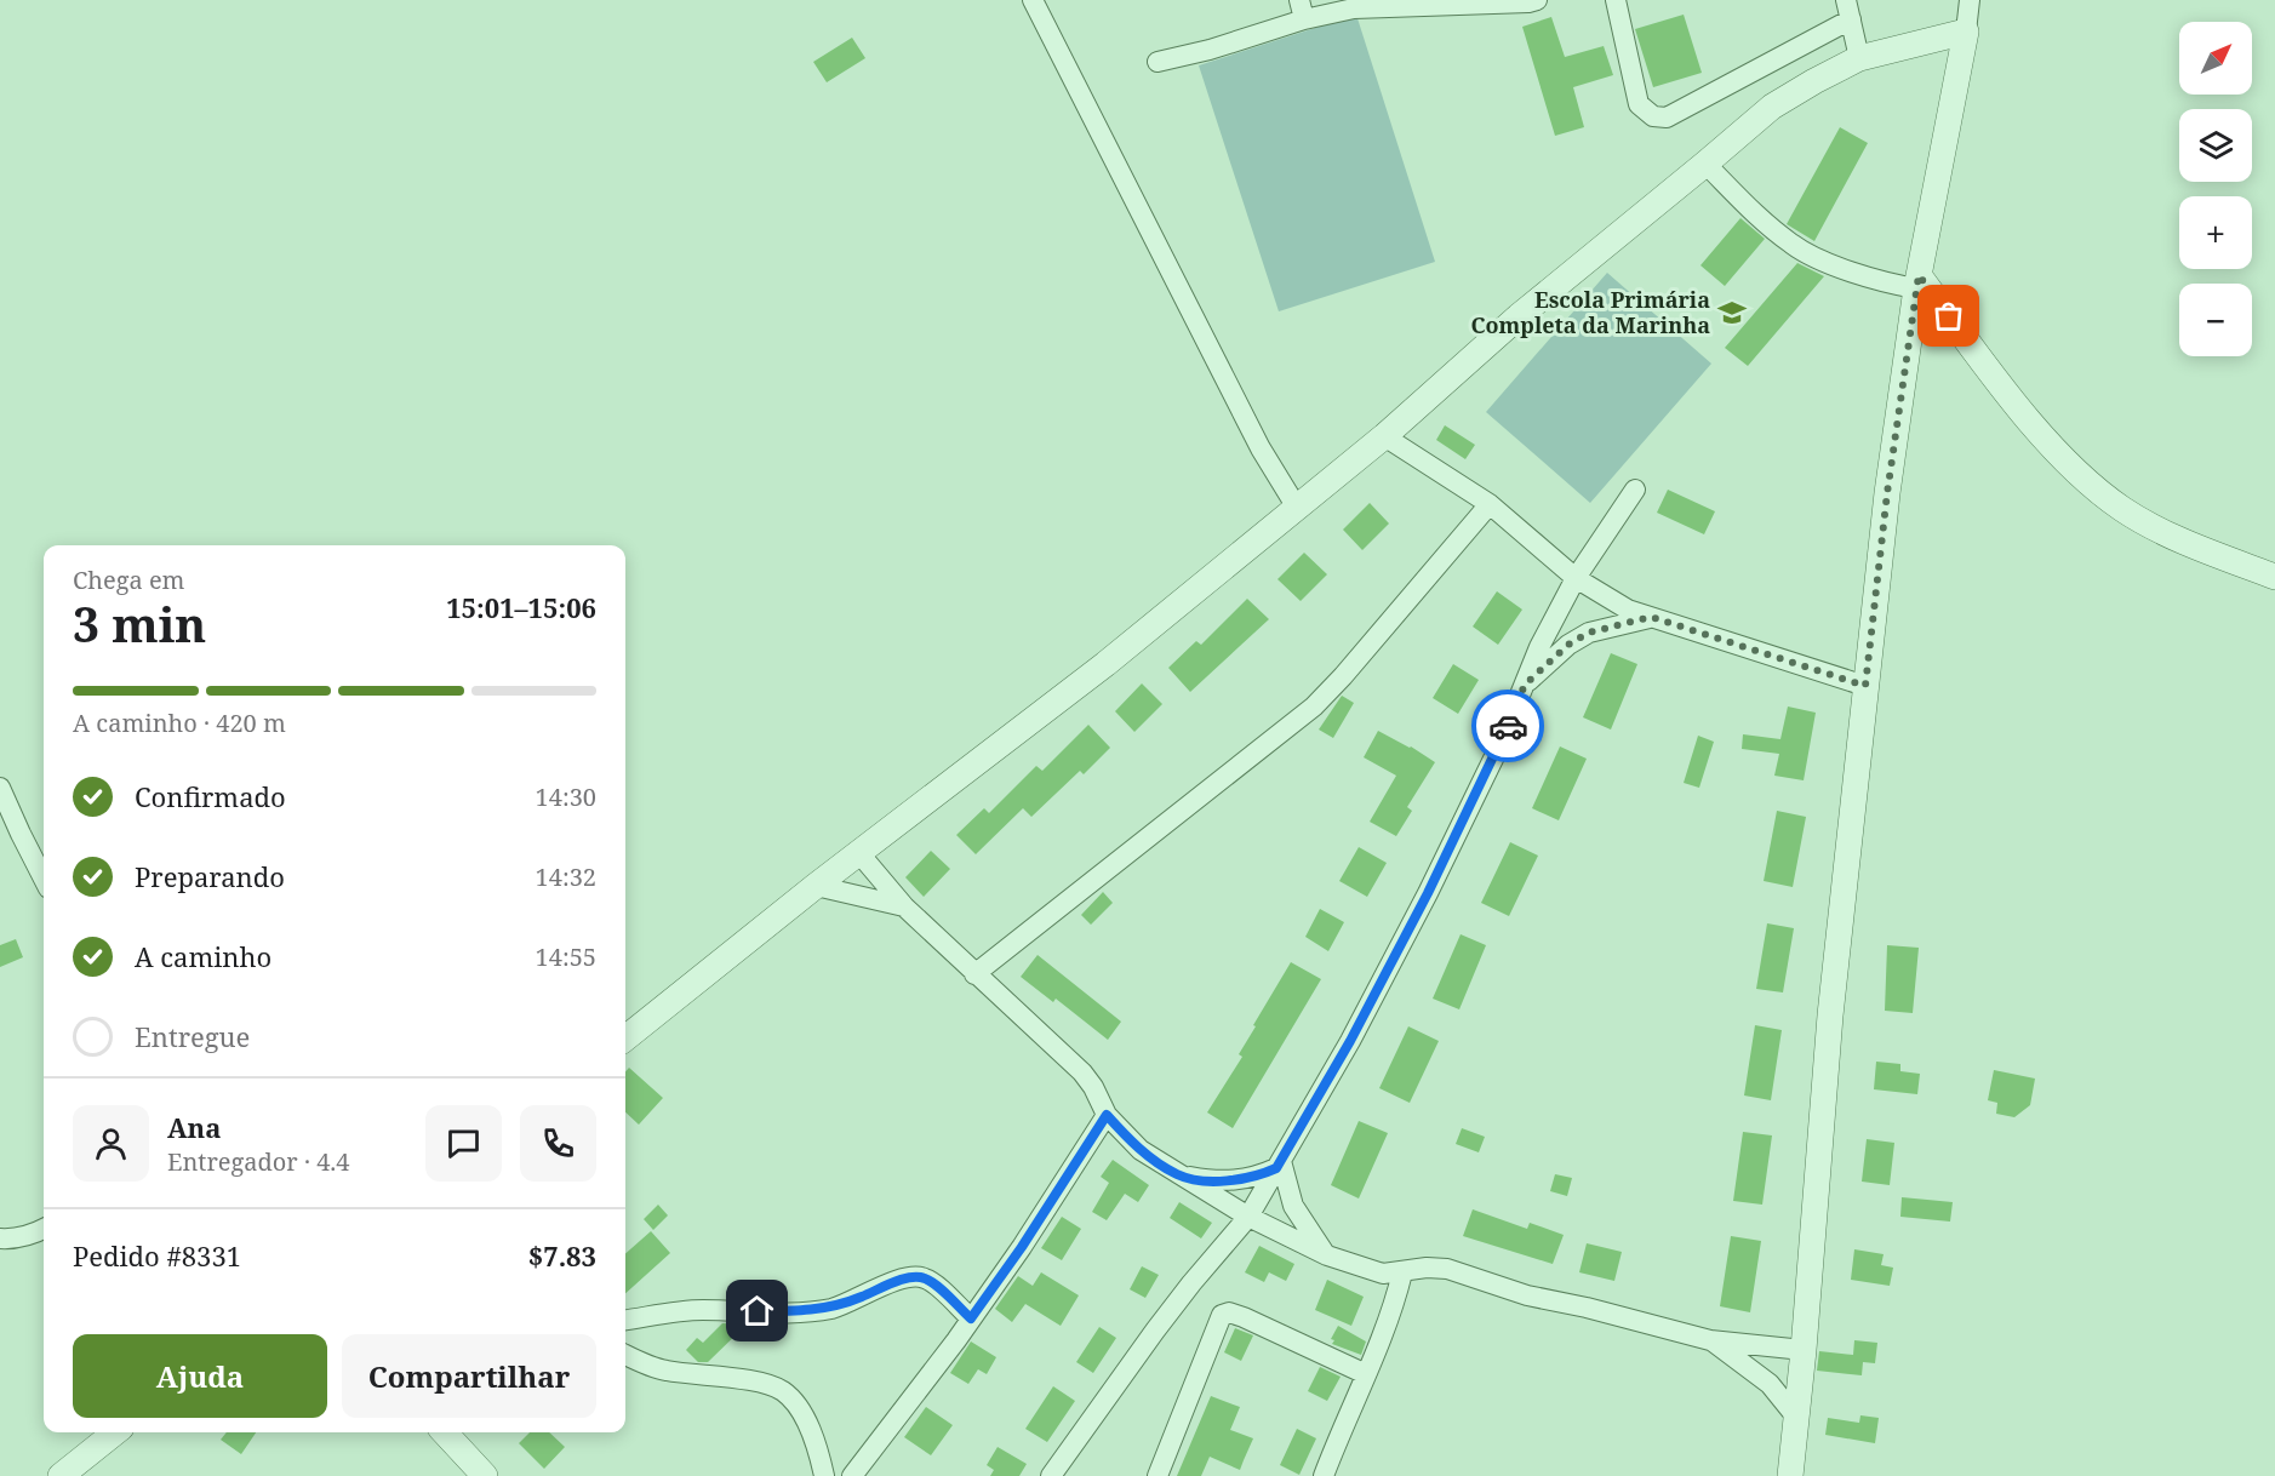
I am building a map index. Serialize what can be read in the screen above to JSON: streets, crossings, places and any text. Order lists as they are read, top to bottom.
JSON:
{
  "places": {
    "school or university": ["Escola Primária Completa da Marinha"]
  },
  "north": "top right",
  "page": {
    "map_buttons": ["+", "−"],
    "heading": ["3 min", "Chega em", "15:01–15:06"],
    "panel": [
      "Ana",
      "Entregador · 4.4",
      "Pedido #8331",
      "$7.83"
    ],
    "bar": "A caminho · 420 m",
    "list": [
      ["Confirmado", "14:30"],
      ["Preparando", "14:32"],
      ["A caminho", "14:55"],
      "Entregue"
    ],
    "buttons": ["Ajuda", "Compartilhar"]
  }
}
